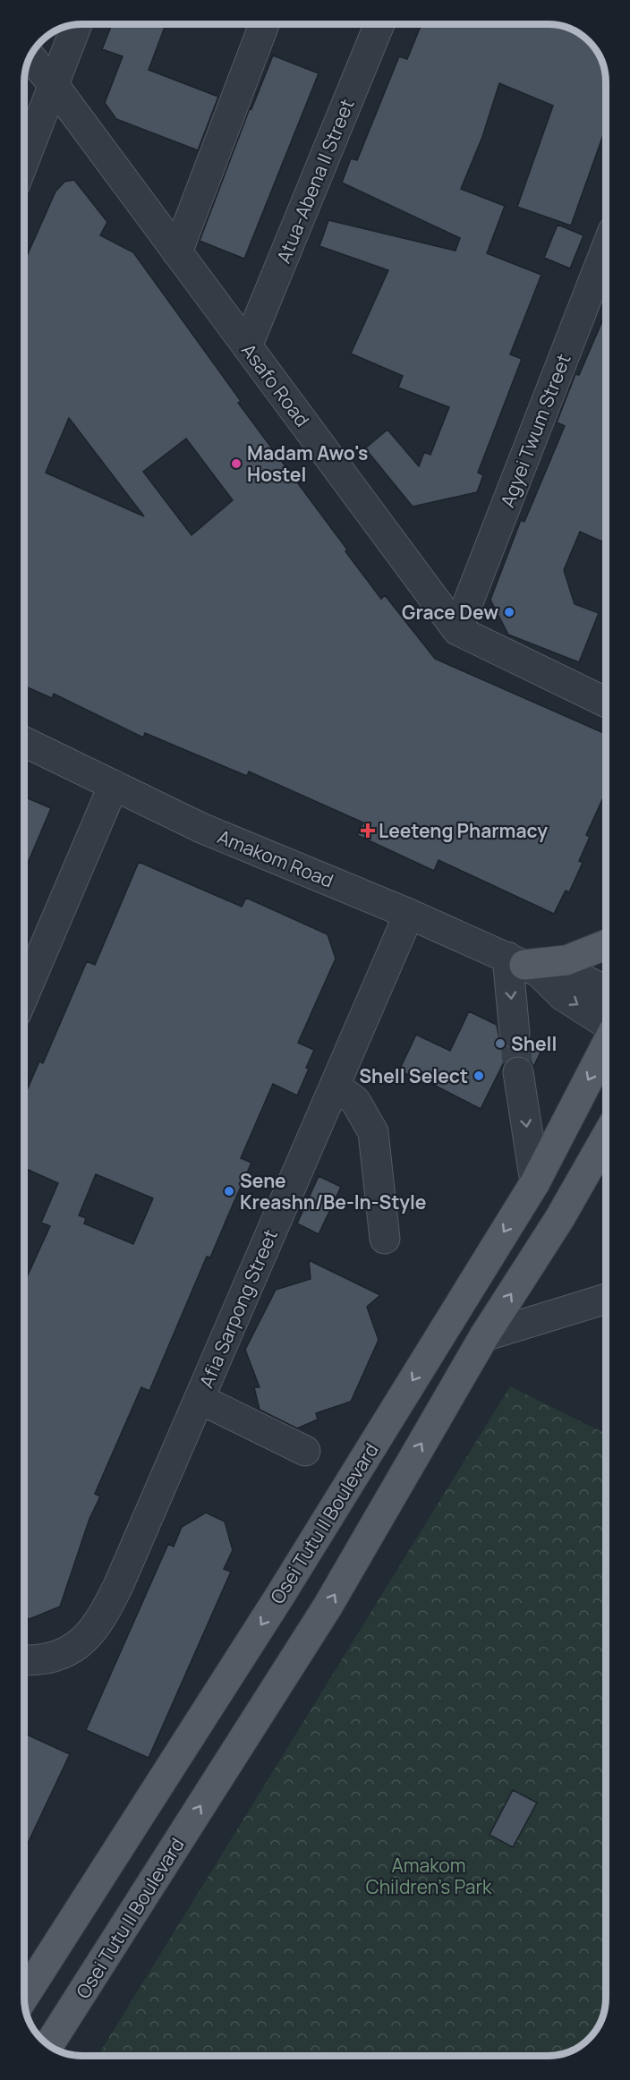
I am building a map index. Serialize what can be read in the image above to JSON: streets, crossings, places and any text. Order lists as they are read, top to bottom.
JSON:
{
  "streets": {
    "main road": ["Osei Tutu II Boulevard"],
    "street": [
      "Atua-Abena II Street",
      "Asafo Road",
      "Agyei Twum Street",
      "Amakom Road",
      "Afia Sarpong Street"
    ]
  },
  "crossings": [
    ["Atua-Abena II Street", "Asafo Road"],
    ["Asafo Road", "Agyei Twum Street"],
    ["Amakom Road", "Afia Sarpong Street"]
  ],
  "parks": ["Amakom Children's Park"],
  "places": {
    "other": [
      "Madam Awo's Hostel",
      "Grace Dew",
      "Shell",
      "Shell Select",
      "Sene Kreashn/Be-In-Style"
    ],
    "health": ["Leeteng Pharmacy"]
  }
}
